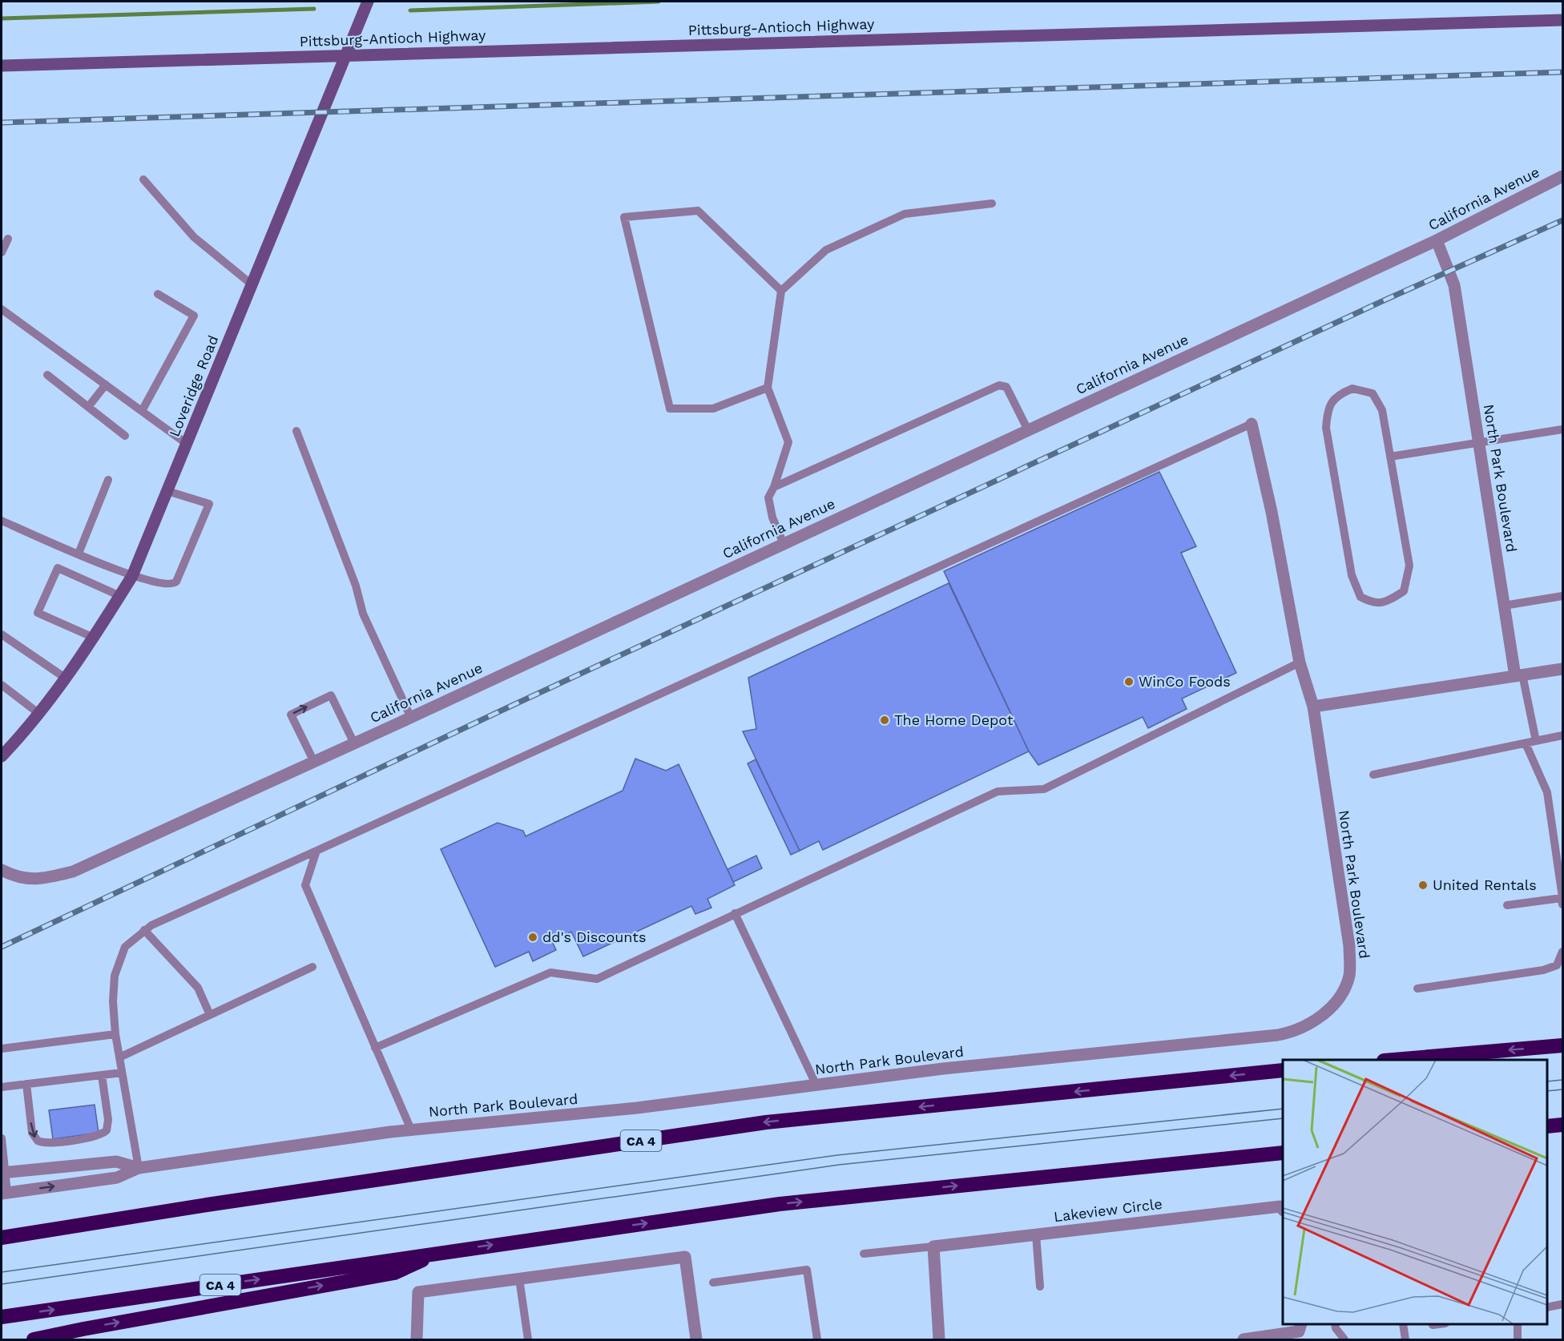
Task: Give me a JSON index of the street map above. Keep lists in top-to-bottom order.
{
  "streets": {
    "highway": ["CA 4"],
    "main road": ["Pittsburg-Antioch Highway", "Loveridge Road"],
    "street": ["California Avenue", "North Park Boulevard", "Lakeview Circle"]
  },
  "crossings": [
    ["Pittsburg-Antioch Highway", "Loveridge Road"],
    ["California Avenue", "North Park Boulevard"]
  ],
  "places": [
    "WinCo Foods",
    "The Home Depot",
    "United Rentals",
    "dd's Discounts"
  ]
}
